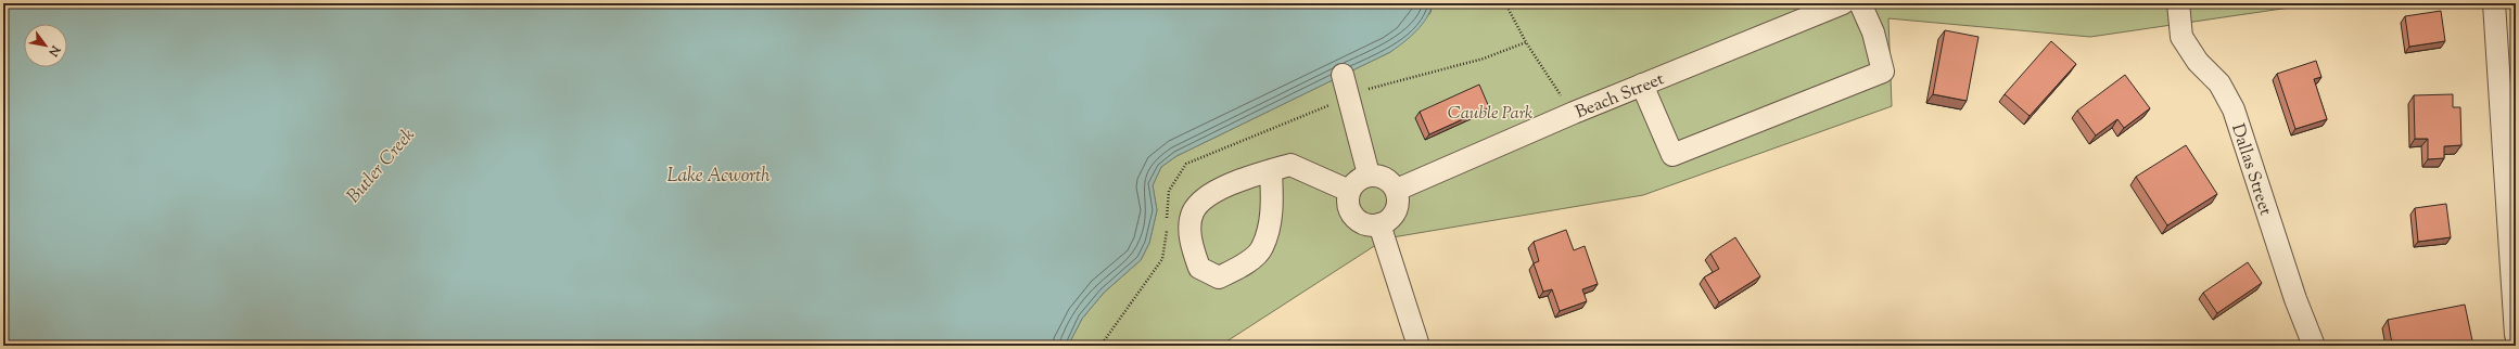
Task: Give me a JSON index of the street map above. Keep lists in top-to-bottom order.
{
  "streets": {
    "street": ["Beach Street", "Dallas Street"]
  },
  "water": ["Butler Creek", "Lake Acworth"],
  "parks": ["Cauble Park"],
  "north": "bottom right"
}
